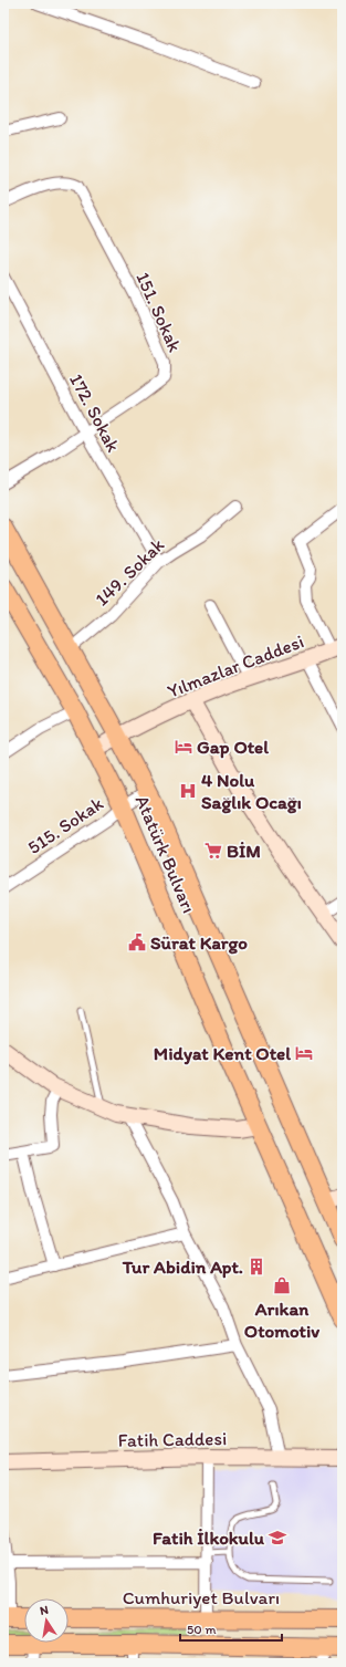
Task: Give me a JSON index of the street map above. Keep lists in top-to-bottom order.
{
  "streets": {
    "main road": ["Atatürk Bulvarı", "Cumhuriyet Bulvarı"],
    "street": [
      "151. Sokak",
      "172. Sokak",
      "149. Sokak",
      "Yılmazlar Caddesi",
      "515. Sokak",
      "Fatih Caddesi"
    ]
  },
  "crossings": [
    ["151. Sokak", "172. Sokak"],
    ["172. Sokak", "149. Sokak"],
    ["149. Sokak", "Atatürk Bulvarı"],
    ["Yılmazlar Caddesi", "Atatürk Bulvarı"],
    ["515. Sokak", "Atatürk Bulvarı"]
  ],
  "places": {
    "hotel": ["Gap Otel", "Midyat Kent Otel"],
    "hospital": ["4 Nolu Sağlık Ocağı"],
    "supermarket": ["BİM"],
    "public building": ["Sürat Kargo"],
    "building": ["Tur Abidin Apt."],
    "shop": ["Arıkan Otomotiv"],
    "school or university": ["Fatih İlkokulu"]
  },
  "scale_bar": "50 m",
  "north": "top"
}
